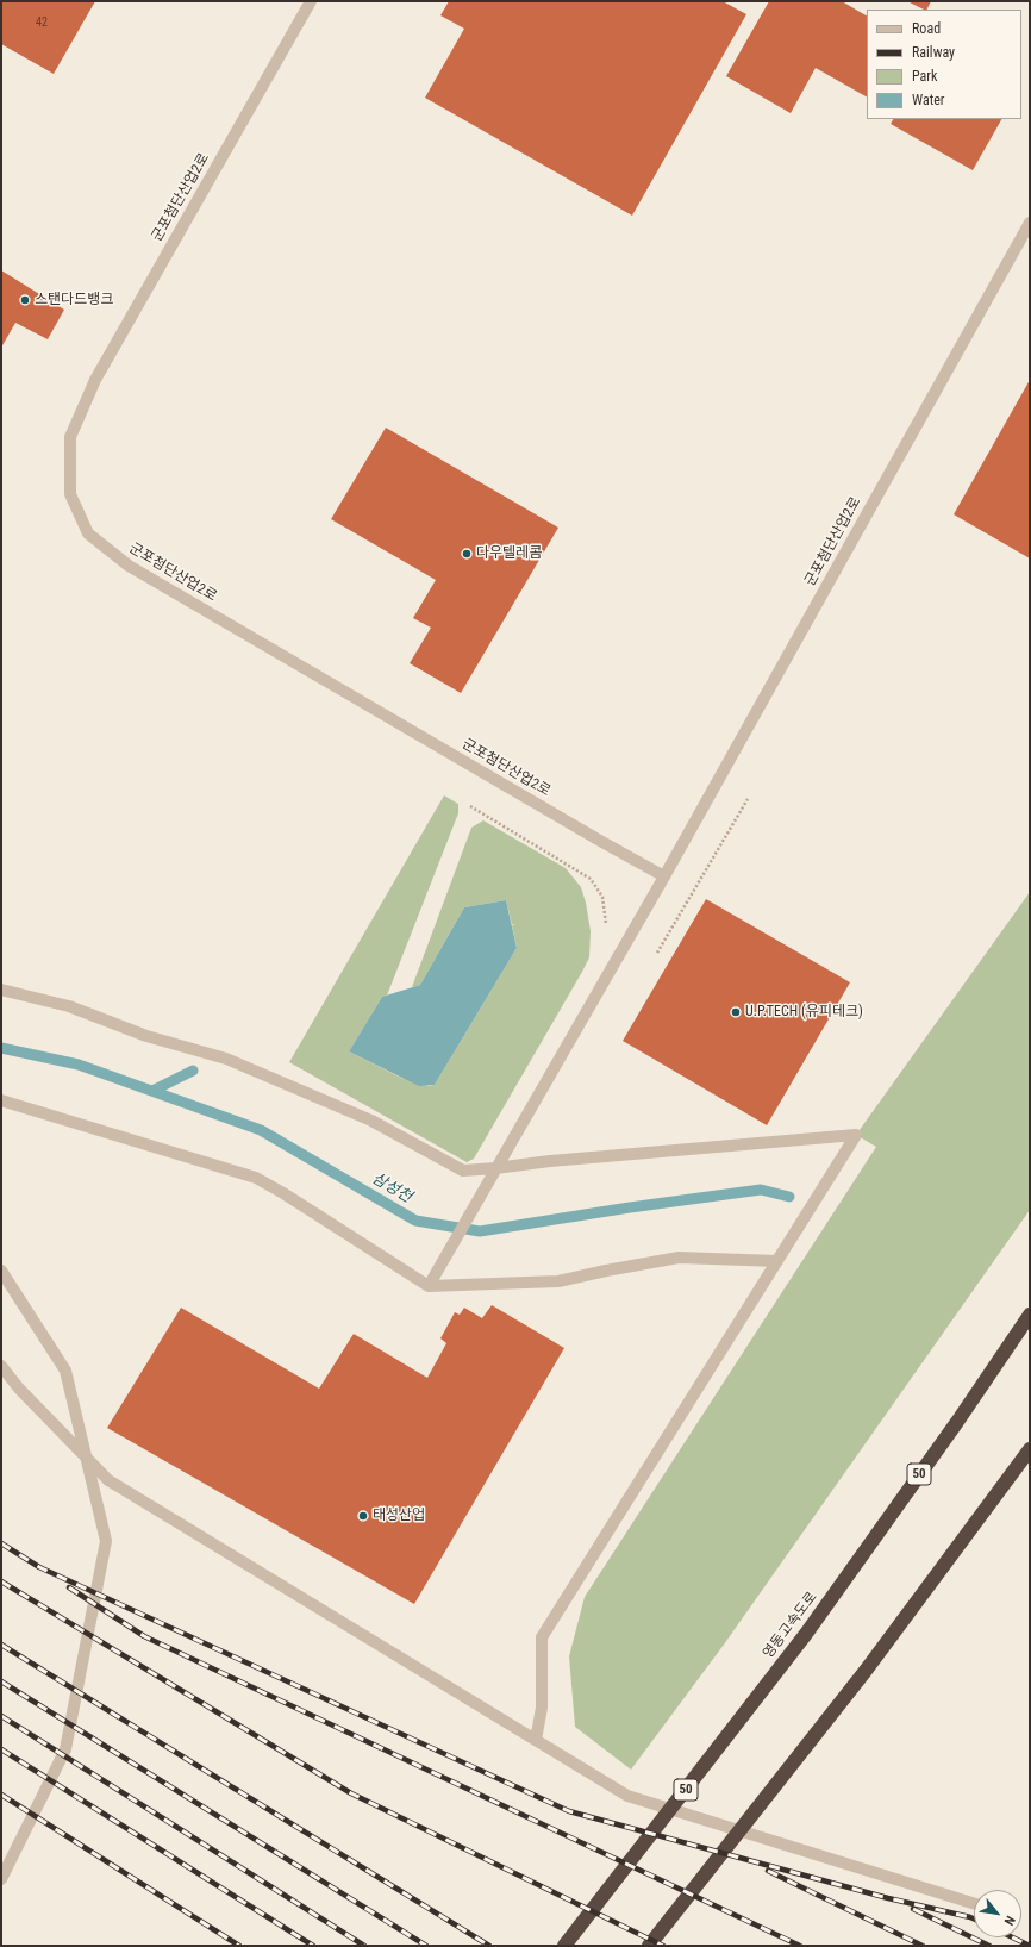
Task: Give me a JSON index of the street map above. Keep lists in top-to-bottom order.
{
  "streets": {
    "highway": ["50", "영동고속도로"],
    "street": ["군포첨단산업2로"]
  },
  "water": ["삼성천"],
  "places": [
    "스탠다드뱅크",
    "다우텔레콤",
    "U.P.TECH (유피테크)",
    "태성산업"
  ],
  "house_numbers": ["42"],
  "legend": [
    "Road",
    "Railway",
    "Park",
    "Water"
  ],
  "north": "bottom right"
}
